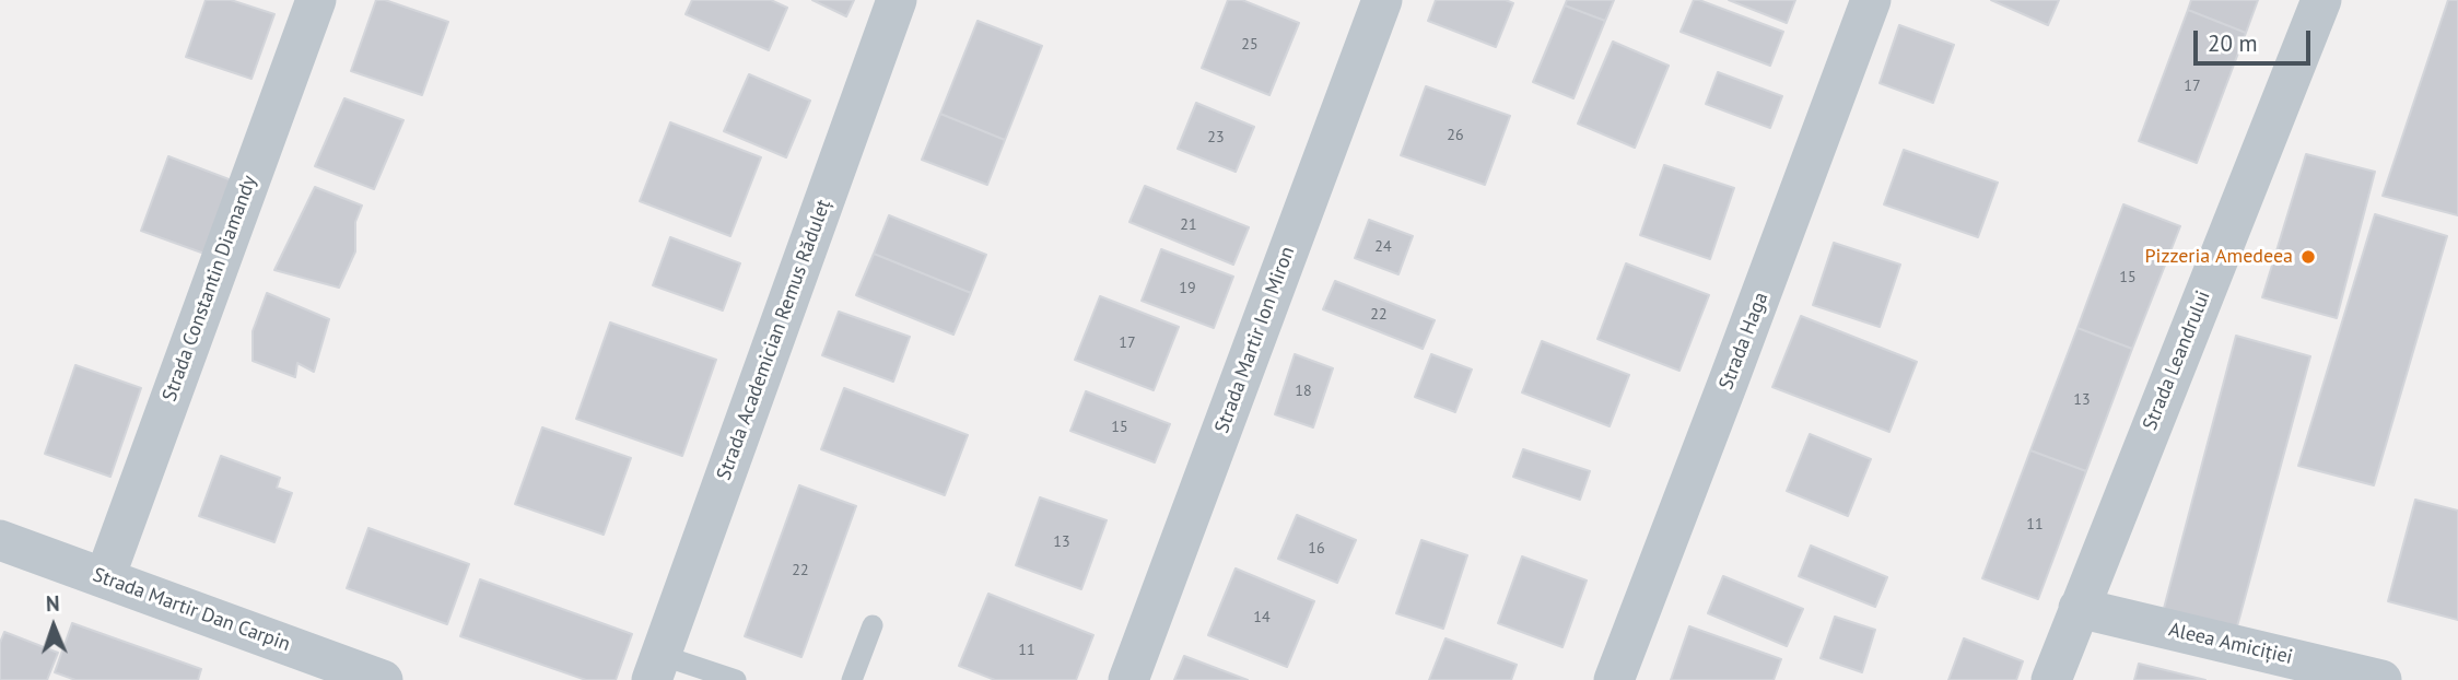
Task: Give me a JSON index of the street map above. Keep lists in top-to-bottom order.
{
  "streets": {
    "street": [
      "Strada Constantin Diamandy",
      "Strada Academician Remus Răduleț",
      "Strada Martir Ion Miron",
      "Strada Haga",
      "Strada Leandrului",
      "Strada Martir Dan Carpin",
      "Aleea Amiciției"
    ]
  },
  "crossings": [
    ["Strada Constantin Diamandy", "Strada Martir Dan Carpin"],
    ["Strada Leandrului", "Aleea Amiciției"]
  ],
  "places": ["Pizzeria Amedeea"],
  "house_numbers": [
    "25",
    "17",
    "26",
    "23",
    "21",
    "24",
    "15",
    "19",
    "22",
    "17",
    "18",
    "13",
    "15",
    "11",
    "13",
    "16",
    "22",
    "14",
    "11"
  ],
  "scale_bar": "20 m",
  "north": "top"
}
